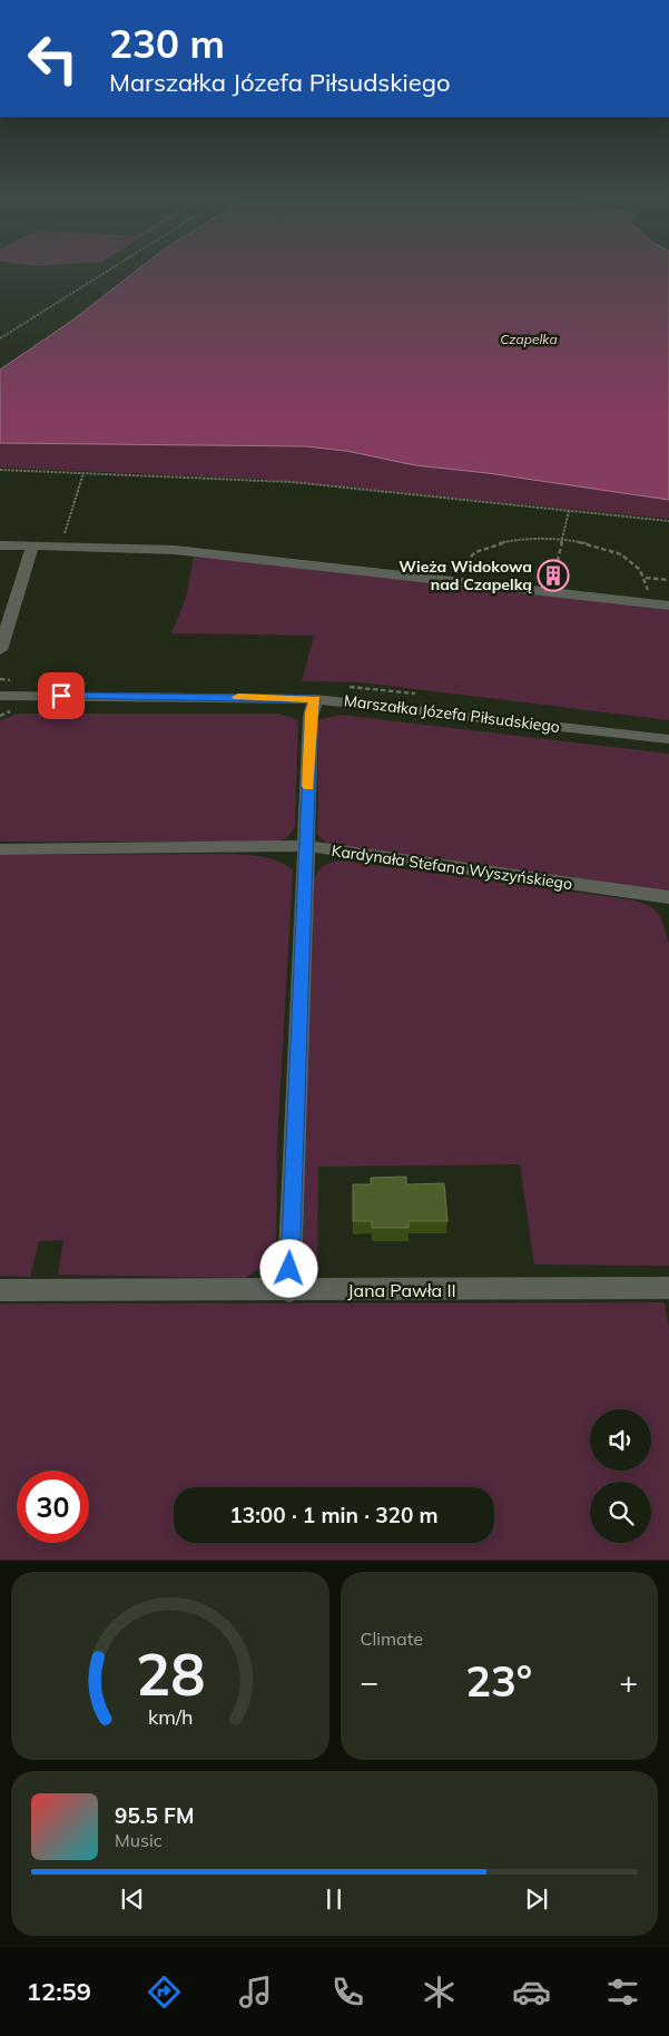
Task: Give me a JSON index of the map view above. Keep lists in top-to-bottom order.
{
  "streets": {
    "street": ["Marszałka Józefa Piłsudskiego", "Kardynała Stefana Wyszyńskiego", "Jana Pawła II"]
  },
  "water": ["Czapelka"],
  "places": {
    "building": ["Wieża Widokowa nad Czapelką"]
  },
  "page": {
    "turn": ["230 m", "Marszałka Józefa Piłsudskiego"],
    "limit": "30",
    "trip": "13:00 · 1 min · 320 m",
    "tile": "Climate",
    "heat": ["−", "23°", "+"],
    "song": ["95.5 FM", "Music"],
    "tabs": "12:59",
    "gauge": ["28", "km/h"]
  }
}
